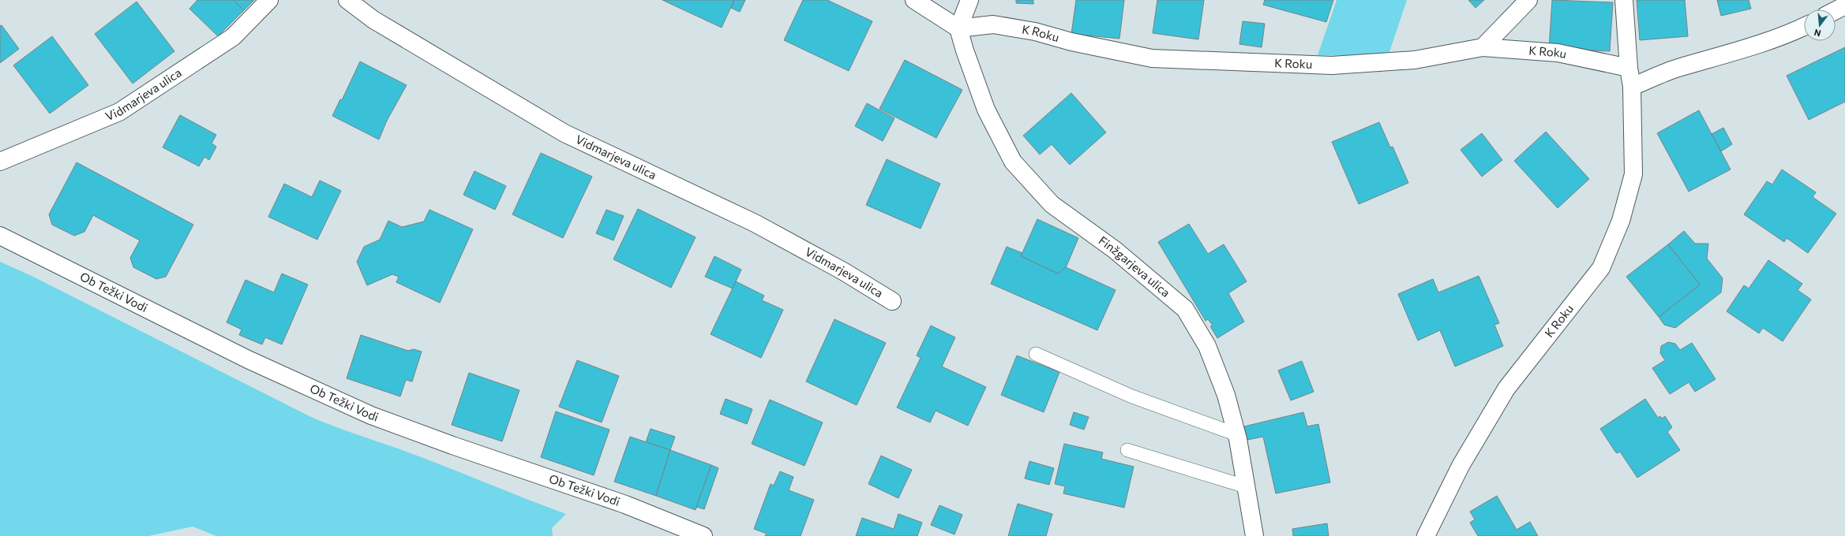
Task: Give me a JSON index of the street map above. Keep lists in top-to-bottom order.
{
  "streets": {
    "street": [
      "K Roku",
      "Vidmarjeva ulica",
      "Finžgarjeva ulica",
      "Ob Težki Vodi"
    ]
  },
  "crossings": [
    ["K Roku", "Finžgarjeva ulica"]
  ],
  "north": "bottom"
}
